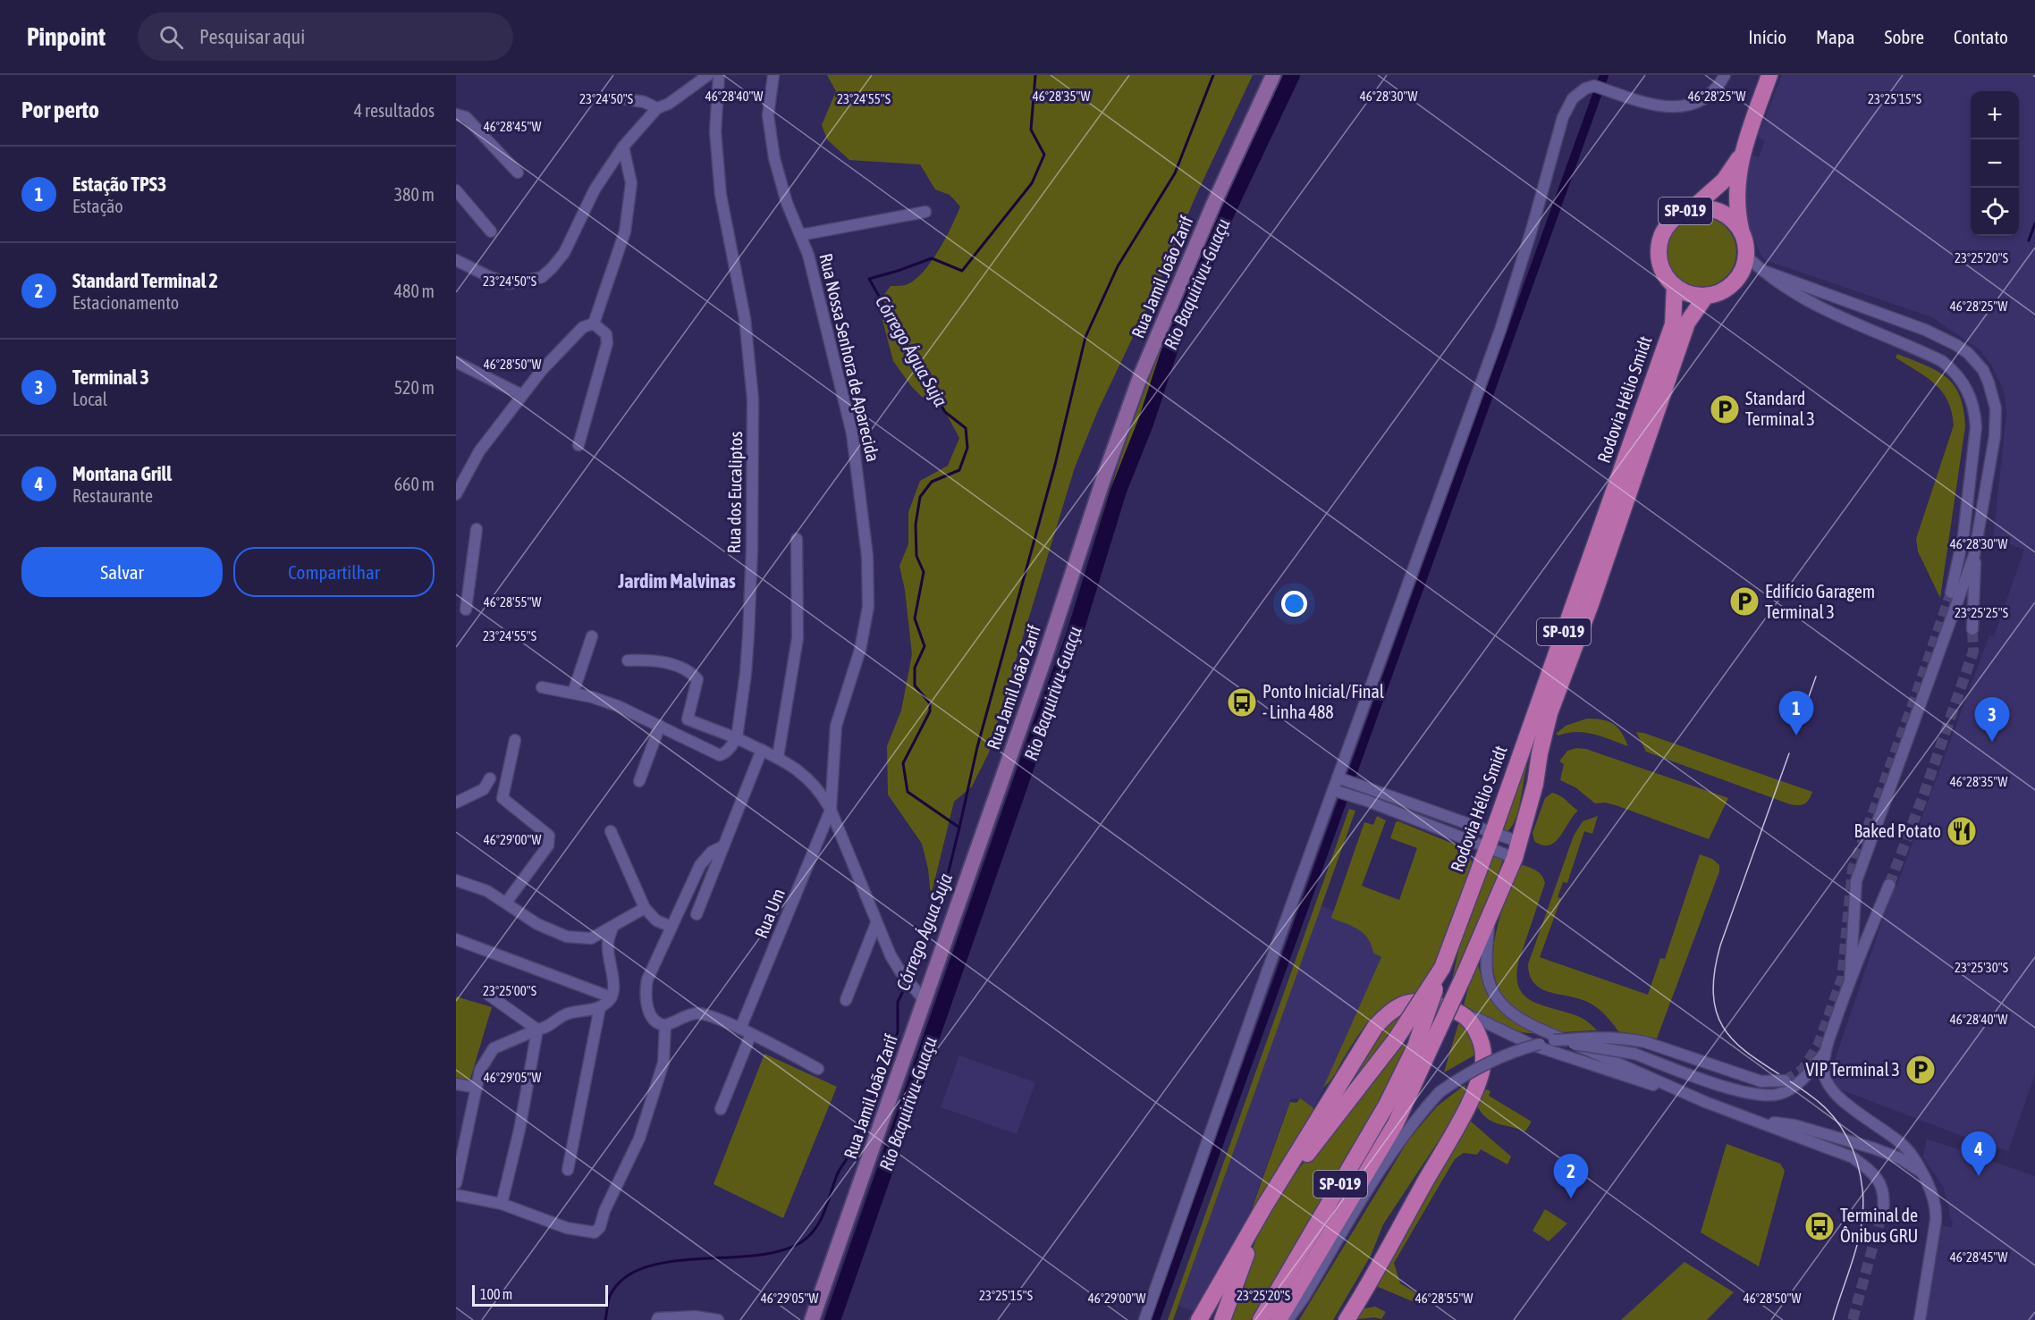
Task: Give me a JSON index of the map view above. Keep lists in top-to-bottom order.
{
  "streets": {
    "main road": ["SP-019", "Rua Jamil João Zarif", "Rodovia Hélio Smidt"],
    "street": ["Rua Nossa Senhora de Aparecida", "Rua dos Eucaliptos", "Rua Um"]
  },
  "crossings": [
    ["SP-019", "Rodovia Hélio Smidt"],
    ["Rua Nossa Senhora de Aparecida", "Rua Um"]
  ],
  "districts": ["Jardim Malvinas"],
  "water": ["Rio Baquirivu-Guaçu", "Córrego Água Suja"],
  "places": {
    "parking": ["Standard Terminal 3", "Edifício Garagem Terminal 3", "VIP Terminal 3"],
    "bus stop": ["Ponto Inicial/Final - Linha 488", "Terminal de Ônibus GRU"],
    "restaurant": ["Baked Potato"]
  },
  "scale_bar": "100 m",
  "page": {
    "header": "Pinpoint",
    "search": "Pesquisar aqui",
    "nav": [
      "Início",
      "Mapa",
      "Sobre",
      "Contato"
    ],
    "heading": ["Por perto", "4 resultados"],
    "map_buttons": ["+", "−"],
    "list": [
      {
        "mark": "1",
        "name": "Estação TPS3",
        "note": "Estação",
        "value": "380 m"
      },
      {
        "mark": "2",
        "name": "Standard Terminal 2",
        "note": "Estacionamento",
        "value": "480 m"
      },
      {
        "mark": "3",
        "name": "Terminal 3",
        "note": "Local",
        "value": "520 m"
      },
      {
        "mark": "4",
        "name": "Montana Grill",
        "note": "Restaurante",
        "value": "660 m"
      }
    ],
    "buttons": ["Salvar", "Compartilhar"],
    "pins": [
      "1",
      "3",
      "4",
      "2"
    ],
    "scale": "100 m"
  },
  "coordinates": [
    "46°28'40\"W",
    "46°28'35\"W",
    "46°28'30\"W",
    "46°28'25\"W",
    "23°24'50\"S",
    "23°24'55\"S",
    "23°25'15\"S",
    "46°28'45\"W",
    "23°25'20\"S",
    "46°28'50\"W",
    "46°28'55\"W",
    "23°25'25\"S",
    "46°29'00\"W",
    "23°25'30\"S",
    "23°25'00\"S",
    "46°29'05\"W"
  ]
}
